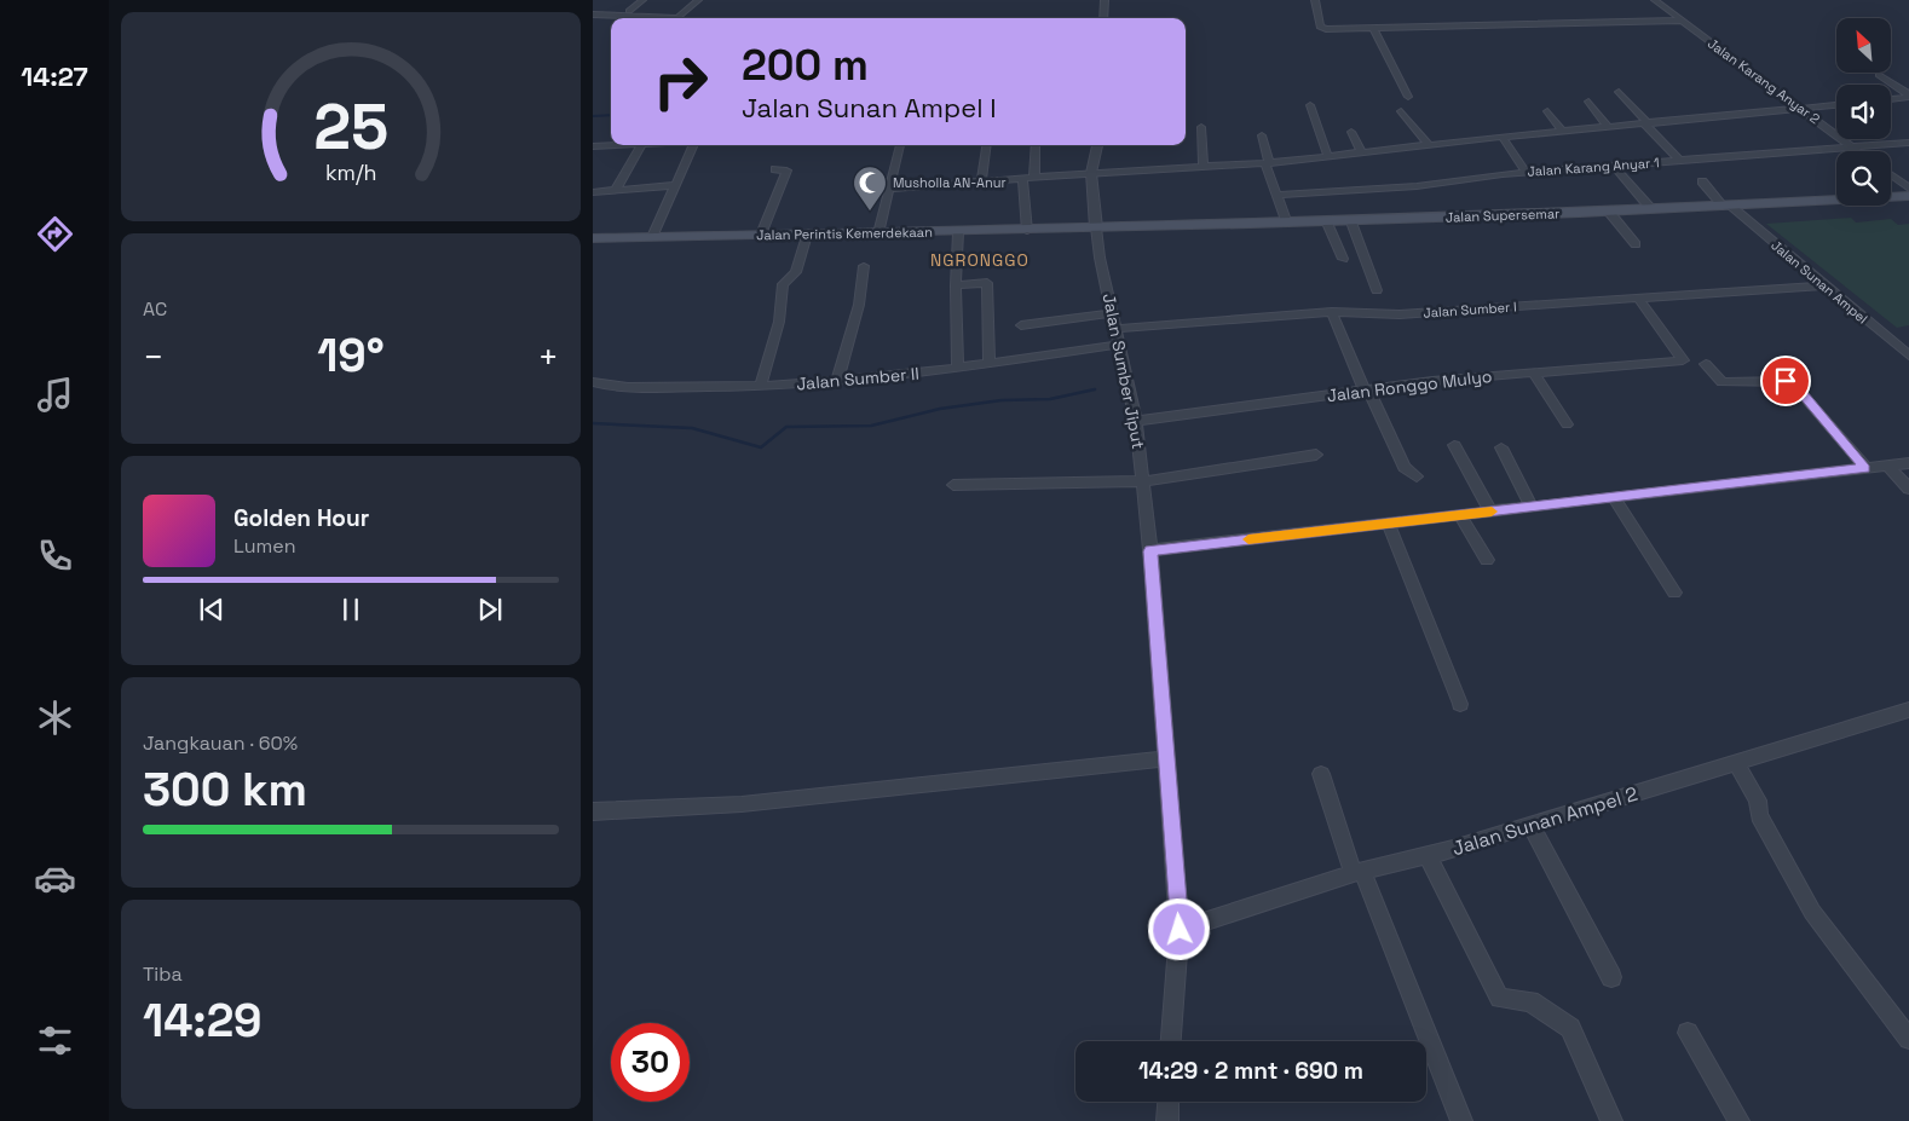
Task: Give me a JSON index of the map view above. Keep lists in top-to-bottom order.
{
  "streets": {
    "main road": ["Jalan Supersemar", "Jalan Perintis Kemerdekaan"],
    "street": [
      "Jalan Karang Anyar 2",
      "Jalan Karang Anyar 1",
      "Jalan Sunan Ampel",
      "Jalan Sumber I",
      "Jalan Sumber Jiput",
      "Jalan Sumber II",
      "Jalan Ronggo Mulyo",
      "Jalan Sunan Ampel 2"
    ]
  },
  "crossings": [
    ["Jalan Karang Anyar 2", "Jalan Karang Anyar 1"],
    ["Jalan Supersemar", "Jalan Perintis Kemerdekaan"],
    ["Jalan Supersemar", "Jalan Sunan Ampel"],
    ["Jalan Supersemar", "Jalan Sumber Jiput"],
    ["Jalan Perintis Kemerdekaan", "Jalan Sumber Jiput"],
    ["Jalan Sunan Ampel", "Jalan Sumber I"],
    ["Jalan Sumber I", "Jalan Sumber Jiput"],
    ["Jalan Sumber I", "Jalan Ronggo Mulyo"],
    ["Jalan Sumber Jiput", "Jalan Sumber II"],
    ["Jalan Sumber Jiput", "Jalan Ronggo Mulyo"],
    ["Jalan Sumber Jiput", "Jalan Sunan Ampel 2"]
  ],
  "districts": ["NGRONGGO"],
  "places": {
    "mosque": ["Musholla AN-Anur"]
  },
  "north": "top left",
  "page": {
    "tabs": "14:27",
    "turn": ["200 m", "Jalan Sunan Ampel I"],
    "tile": [
      "AC",
      ["Jangkauan · 60%", "300 km"],
      ["Tiba", "14:29"]
    ],
    "heat": ["−", "19°", "+"],
    "song": ["Golden Hour", "Lumen"],
    "limit": "30",
    "trip": "14:29 · 2 mnt · 690 m",
    "gauge": ["25", "km/h"]
  }
}
